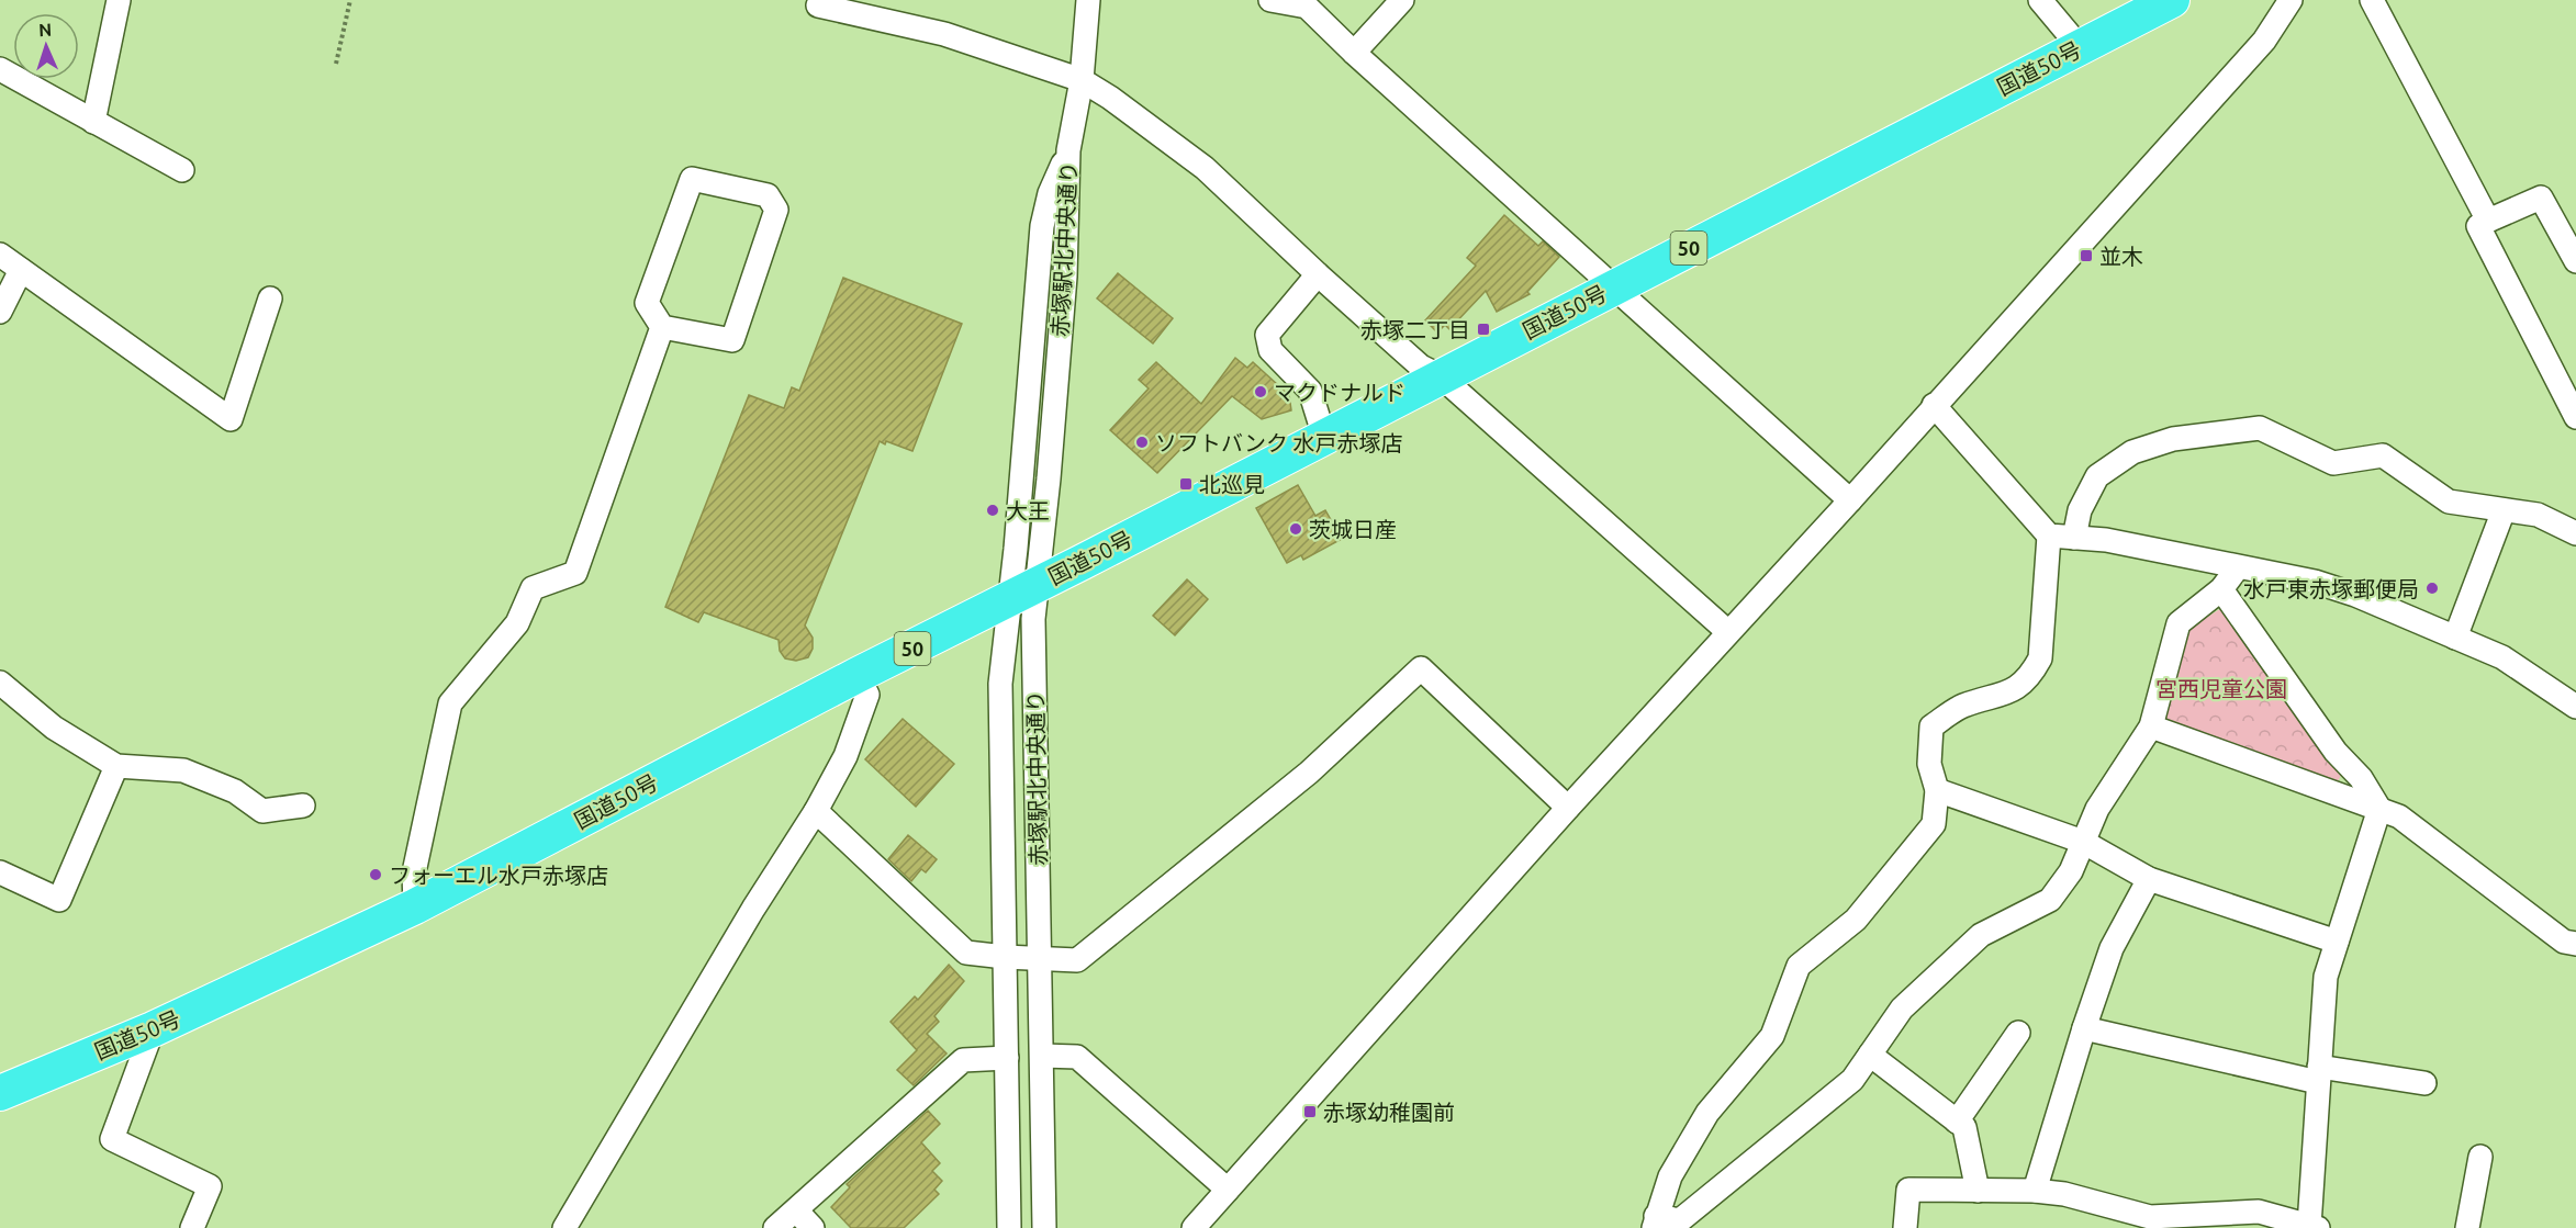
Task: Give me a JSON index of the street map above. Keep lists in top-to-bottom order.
{
  "streets": {
    "highway": ["国道50号", "50"],
    "street": ["赤塚駅北中央通り"]
  },
  "crossings": [
    ["国道50号", "赤塚駅北中央通り"]
  ],
  "parks": ["宮西児童公園"],
  "places": {
    "transit": [
      "並木",
      "赤塚二丁目",
      "北巡見",
      "赤塚幼稚園前"
    ],
    "other": [
      "マクドナルド",
      "ソフトバンク 水戸赤塚店",
      "大王",
      "茨城日産",
      "水戸東赤塚郵便局",
      "フォーエル水戸赤塚店"
    ]
  },
  "north": "top"
}
